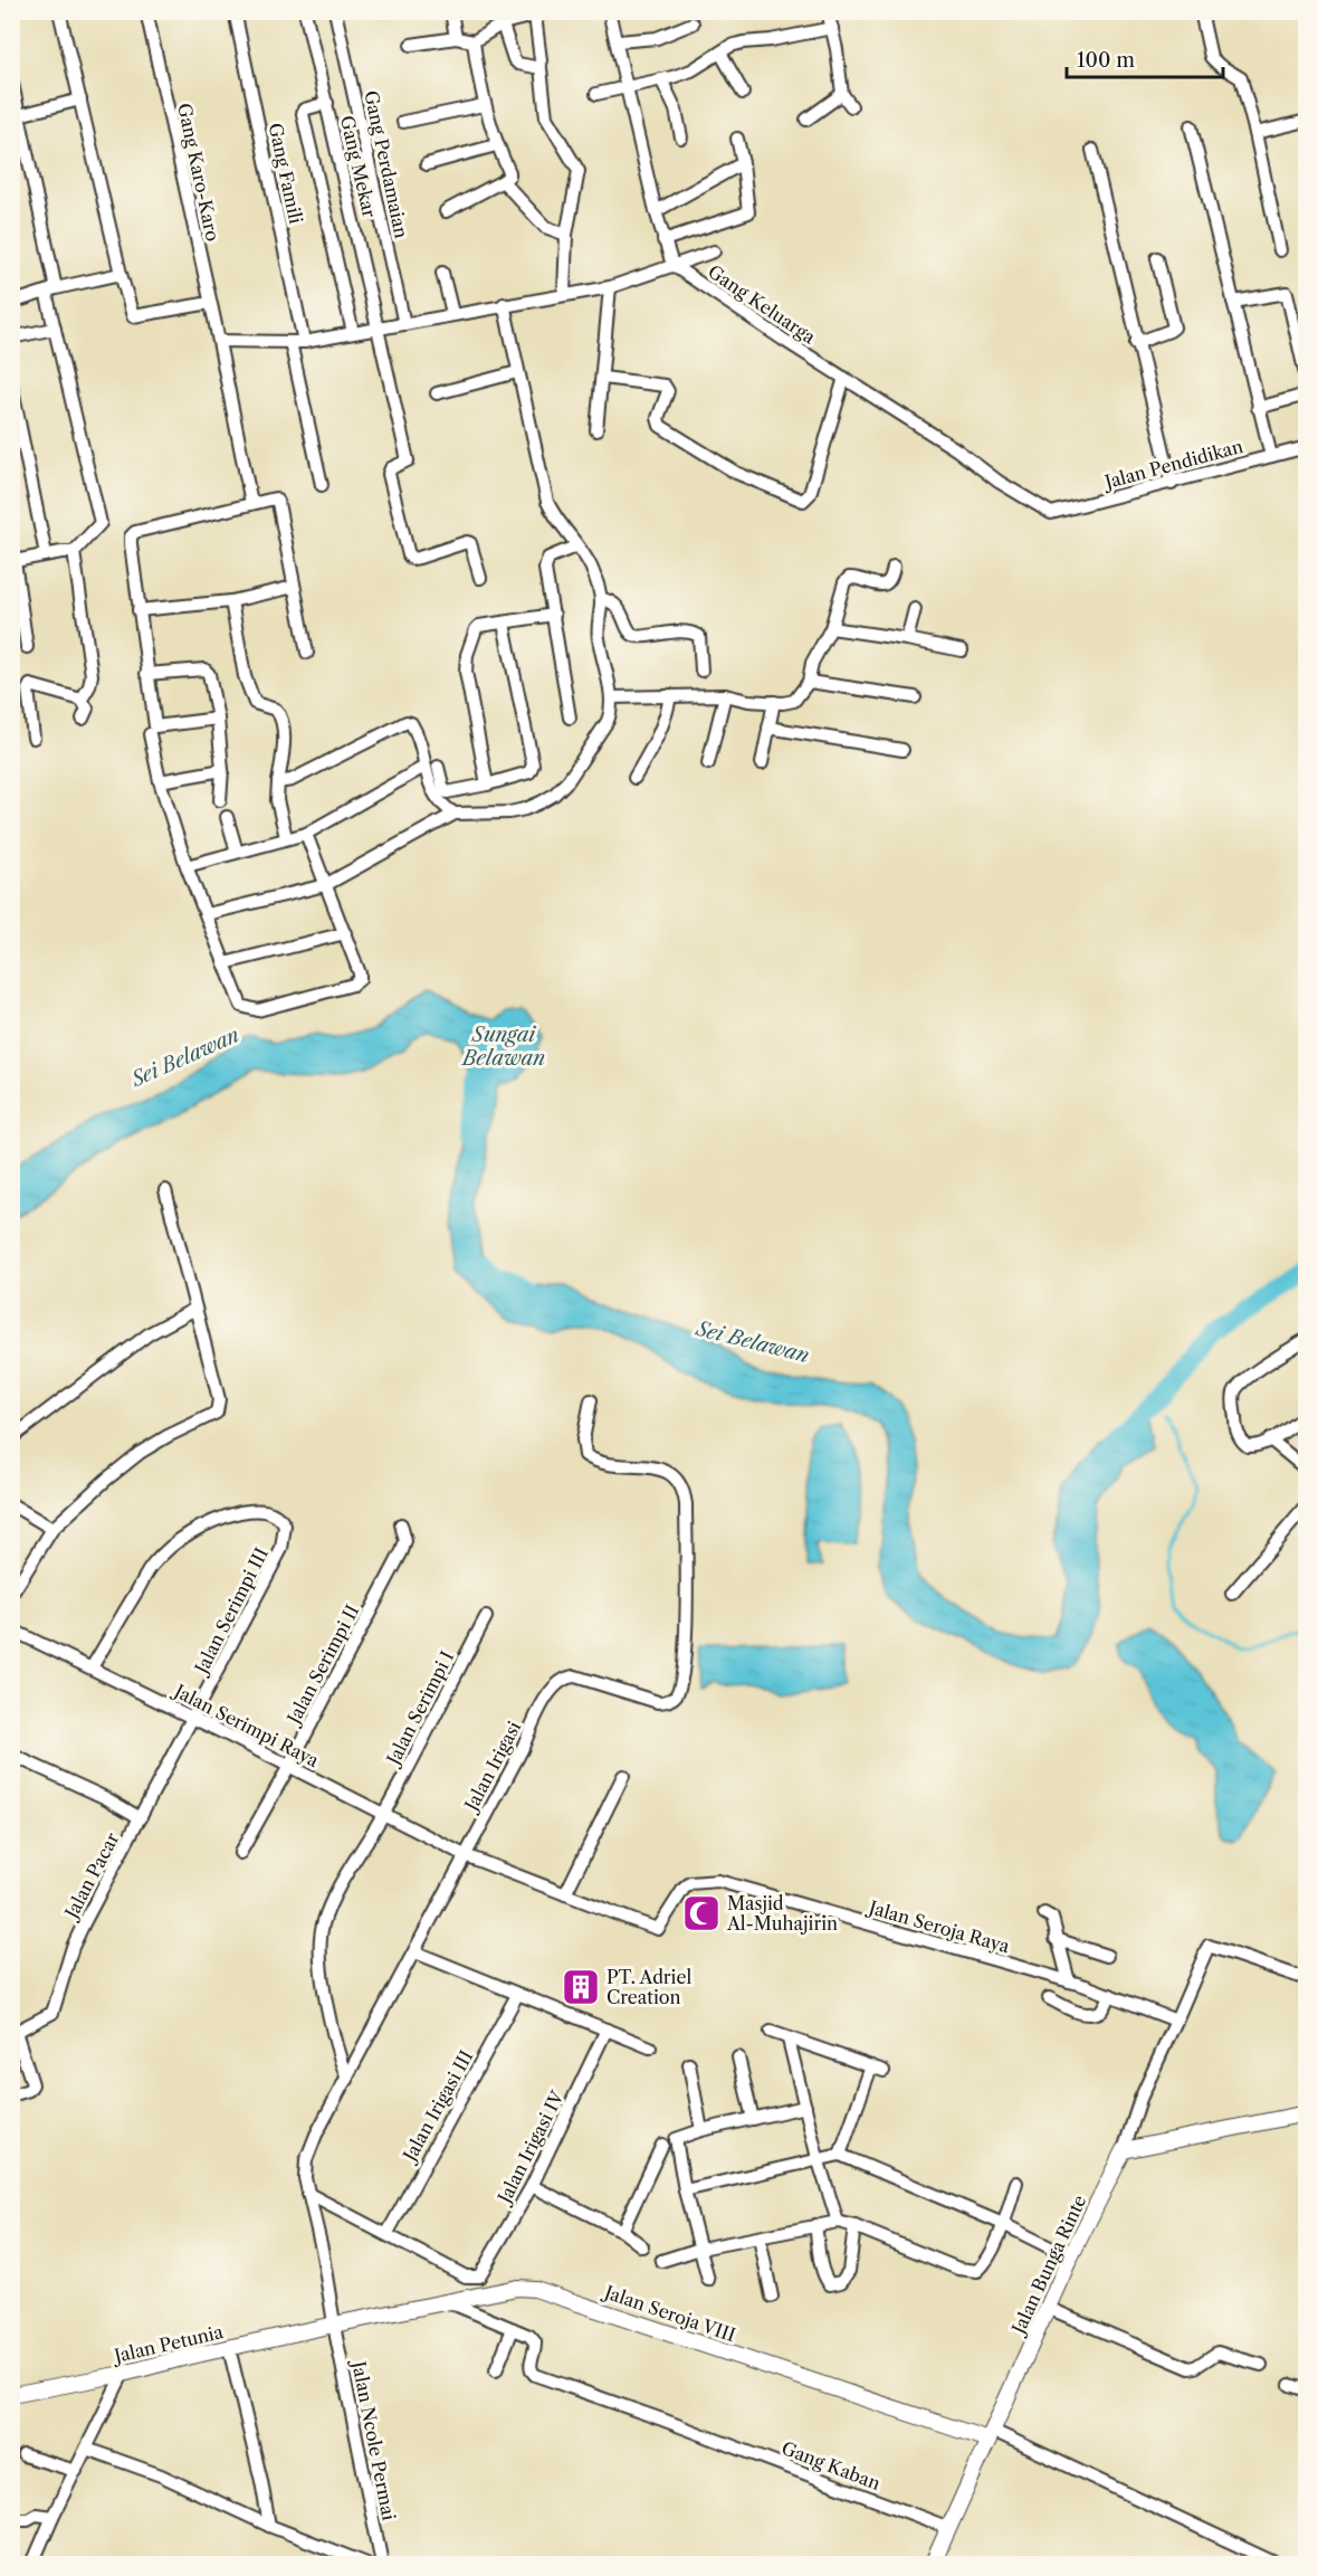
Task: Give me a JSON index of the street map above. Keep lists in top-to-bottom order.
{
  "streets": {
    "street": [
      "Gang Perdamaian",
      "Gang Mekar",
      "Gang Karo-Karo",
      "Gang Famili",
      "Gang Keluarga",
      "Jalan Pendidikan",
      "Jalan Serimpi III",
      "Jalan Serimpi II",
      "Jalan Serimpi I",
      "Jalan Serimpi Raya",
      "Jalan Irigasi",
      "Jalan Pacar",
      "Jalan Seroja Raya",
      "Jalan Irigasi III",
      "Jalan Irigasi IV",
      "Jalan Bunga Rinte",
      "Jalan Seroja VIII",
      "Jalan Petunia",
      "Jalan Ncole Permai",
      "Gang Kaban"
    ]
  },
  "crossings": [
    ["Gang Keluarga", "Jalan Pendidikan"],
    ["Jalan Serimpi III", "Jalan Serimpi Raya"],
    ["Jalan Serimpi III", "Jalan Pacar"],
    ["Jalan Serimpi II", "Jalan Serimpi Raya"],
    ["Jalan Serimpi I", "Jalan Serimpi Raya"],
    ["Jalan Serimpi I", "Jalan Irigasi"],
    ["Jalan Serimpi Raya", "Jalan Irigasi"],
    ["Jalan Serimpi Raya", "Jalan Pacar"],
    ["Jalan Serimpi Raya", "Jalan Seroja Raya"],
    ["Jalan Irigasi", "Jalan Seroja Raya"],
    ["Jalan Irigasi", "Jalan Seroja VIII"],
    ["Jalan Irigasi", "Jalan Petunia"],
    ["Jalan Irigasi", "Jalan Ncole Permai"],
    ["Jalan Bunga Rinte", "Jalan Seroja VIII"],
    ["Jalan Bunga Rinte", "Gang Kaban"],
    ["Jalan Seroja VIII", "Jalan Petunia"],
    ["Jalan Seroja VIII", "Jalan Ncole Permai"],
    ["Jalan Petunia", "Jalan Ncole Permai"]
  ],
  "water": ["Sungai Belawan", "Sei Belawan"],
  "places": {
    "mosque": ["Masjid Al-Muhajirin"],
    "building": ["PT. Adriel Creation"]
  },
  "scale_bar": "100 m"
}
